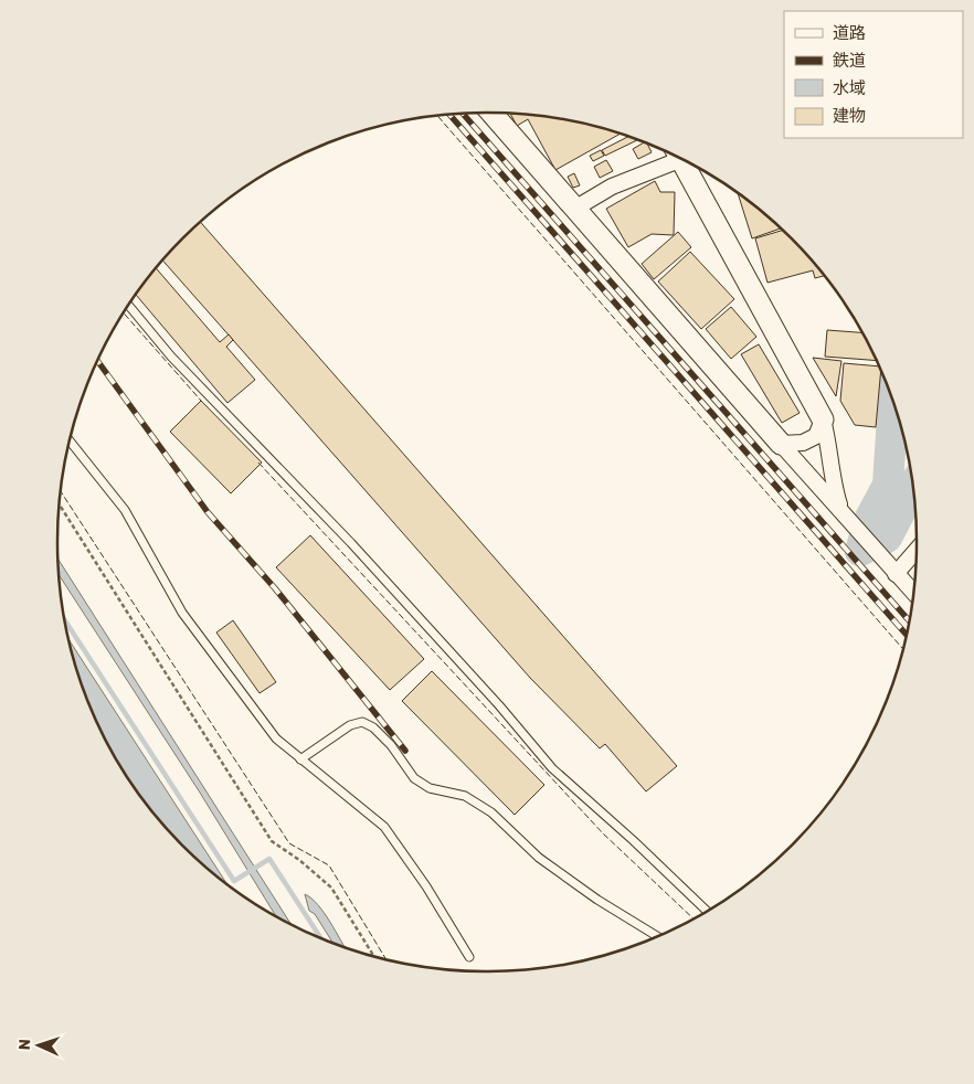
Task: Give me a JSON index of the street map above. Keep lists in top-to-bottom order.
{
  "legend": [
    "道路",
    "鉄道",
    "水域",
    "建物"
  ],
  "north": "left"
}
